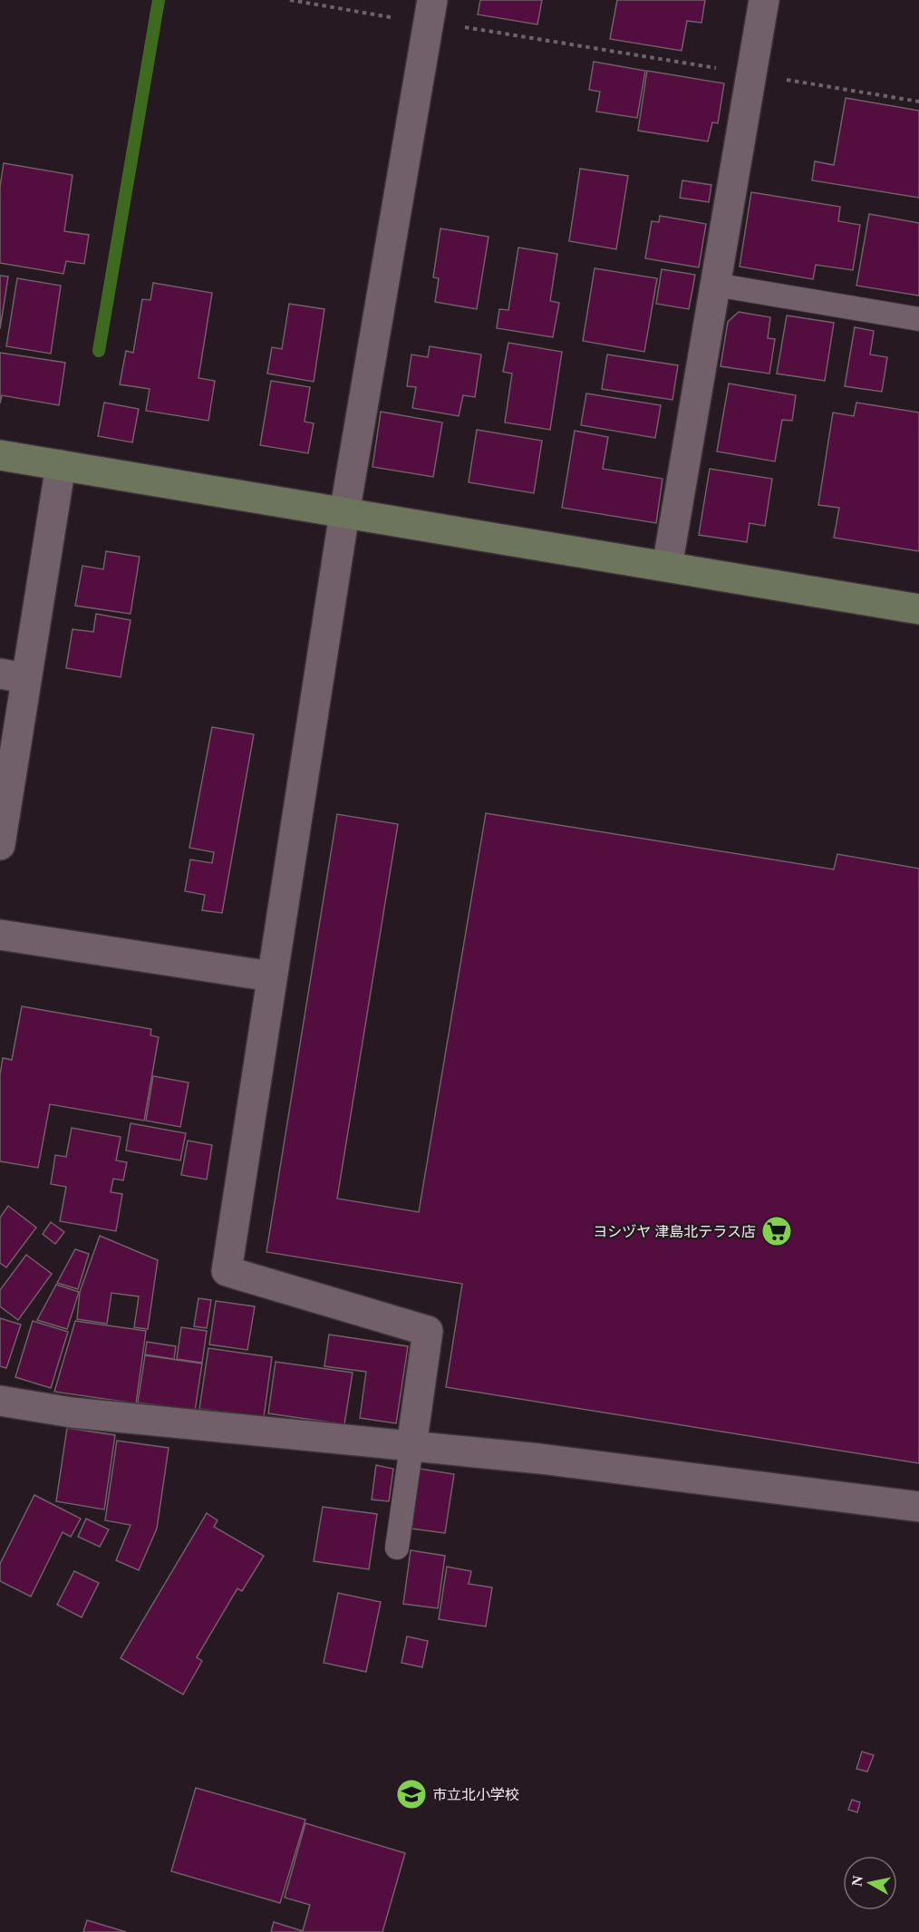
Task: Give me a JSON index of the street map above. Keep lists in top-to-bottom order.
{
  "places": {
    "supermarket": ["ヨシヅヤ 津島北テラス店"],
    "school or university": ["市立北小学校"]
  },
  "north": "left"
}
